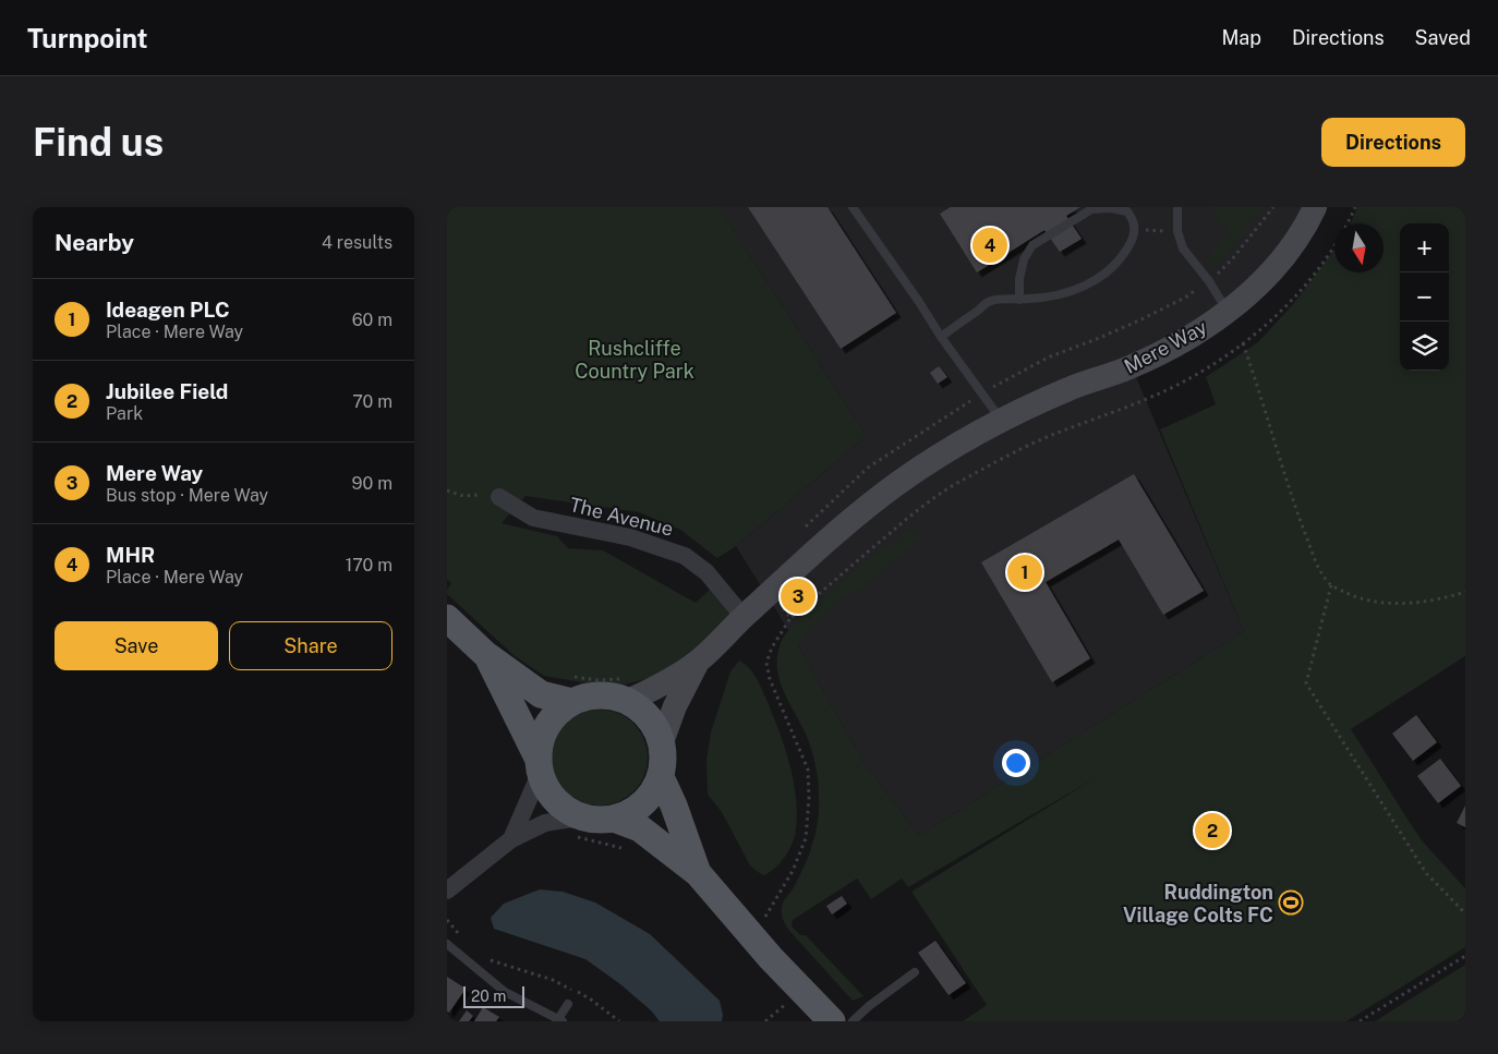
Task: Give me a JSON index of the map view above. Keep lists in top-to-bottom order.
{
  "streets": {
    "street": ["Mere Way", "The Avenue"]
  },
  "crossings": [
    ["Mere Way", "The Avenue"]
  ],
  "parks": ["Rushcliffe Country Park"],
  "places": {
    "sports": ["Ruddington Village Colts FC"]
  },
  "scale_bar": "20 m",
  "north": "bottom",
  "page": {
    "header": "Turnpoint",
    "nav": ["Map", "Directions", "Saved"],
    "buttons": [
      "Directions",
      ["Save", "Share"]
    ],
    "title": "Find us",
    "heading": ["Nearby", "4 results"],
    "map_buttons": ["+", "−"],
    "pins": [
      "4",
      "1",
      "3",
      "2"
    ],
    "list": [
      {
        "mark": "1",
        "name": "Ideagen PLC",
        "note": "Place · Mere Way",
        "value": "60 m"
      },
      {
        "mark": "2",
        "name": "Jubilee Field",
        "note": "Park",
        "value": "70 m"
      },
      {
        "mark": "3",
        "name": "Mere Way",
        "note": "Bus stop · Mere Way",
        "value": "90 m"
      },
      {
        "mark": "4",
        "name": "MHR",
        "note": "Place · Mere Way",
        "value": "170 m"
      }
    ],
    "scale": "20 m"
  }
}
